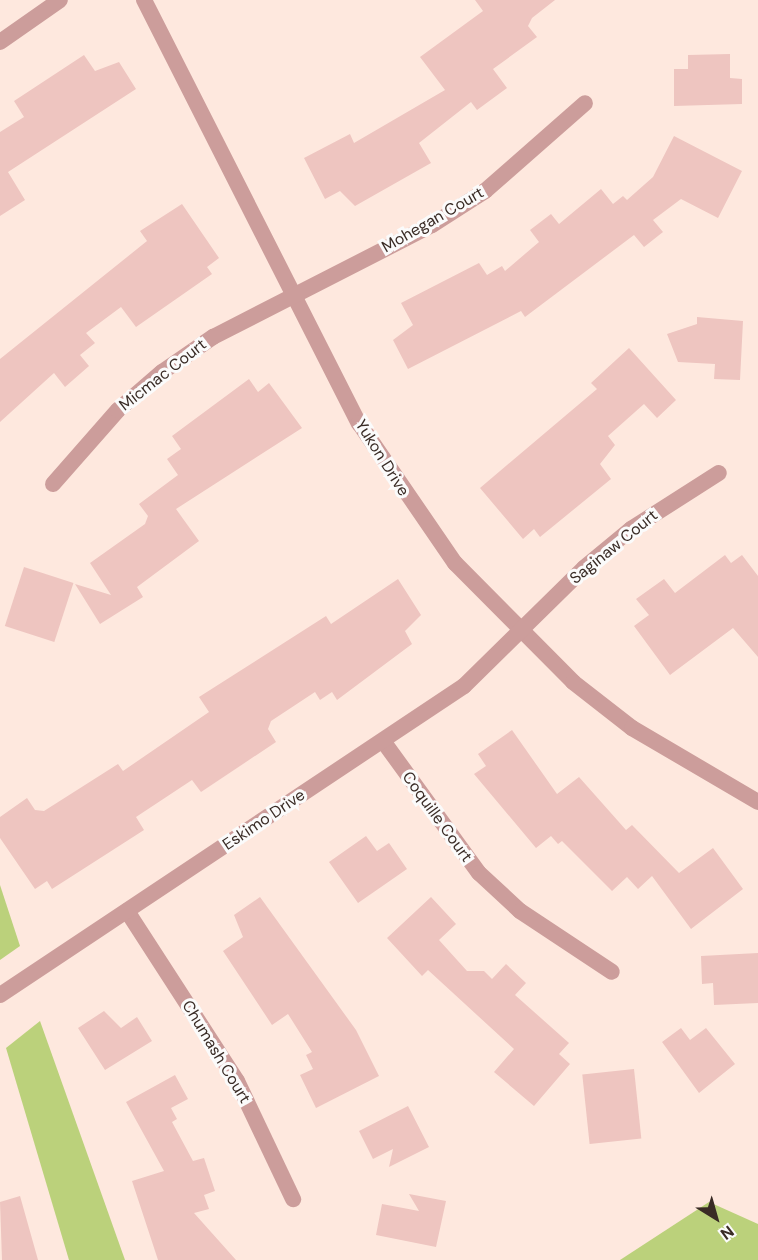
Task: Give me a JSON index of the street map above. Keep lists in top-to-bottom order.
{
  "streets": {
    "street": [
      "Mohegan Court",
      "Micmac Court",
      "Yukon Drive",
      "Saginaw Court",
      "Coquille Court",
      "Eskimo Drive",
      "Chumash Court"
    ]
  },
  "crossings": [
    ["Mohegan Court", "Micmac Court"],
    ["Mohegan Court", "Yukon Drive"],
    ["Micmac Court", "Yukon Drive"],
    ["Yukon Drive", "Saginaw Court"],
    ["Yukon Drive", "Eskimo Drive"],
    ["Saginaw Court", "Eskimo Drive"],
    ["Coquille Court", "Eskimo Drive"],
    ["Eskimo Drive", "Chumash Court"]
  ],
  "north": "bottom right"
}
